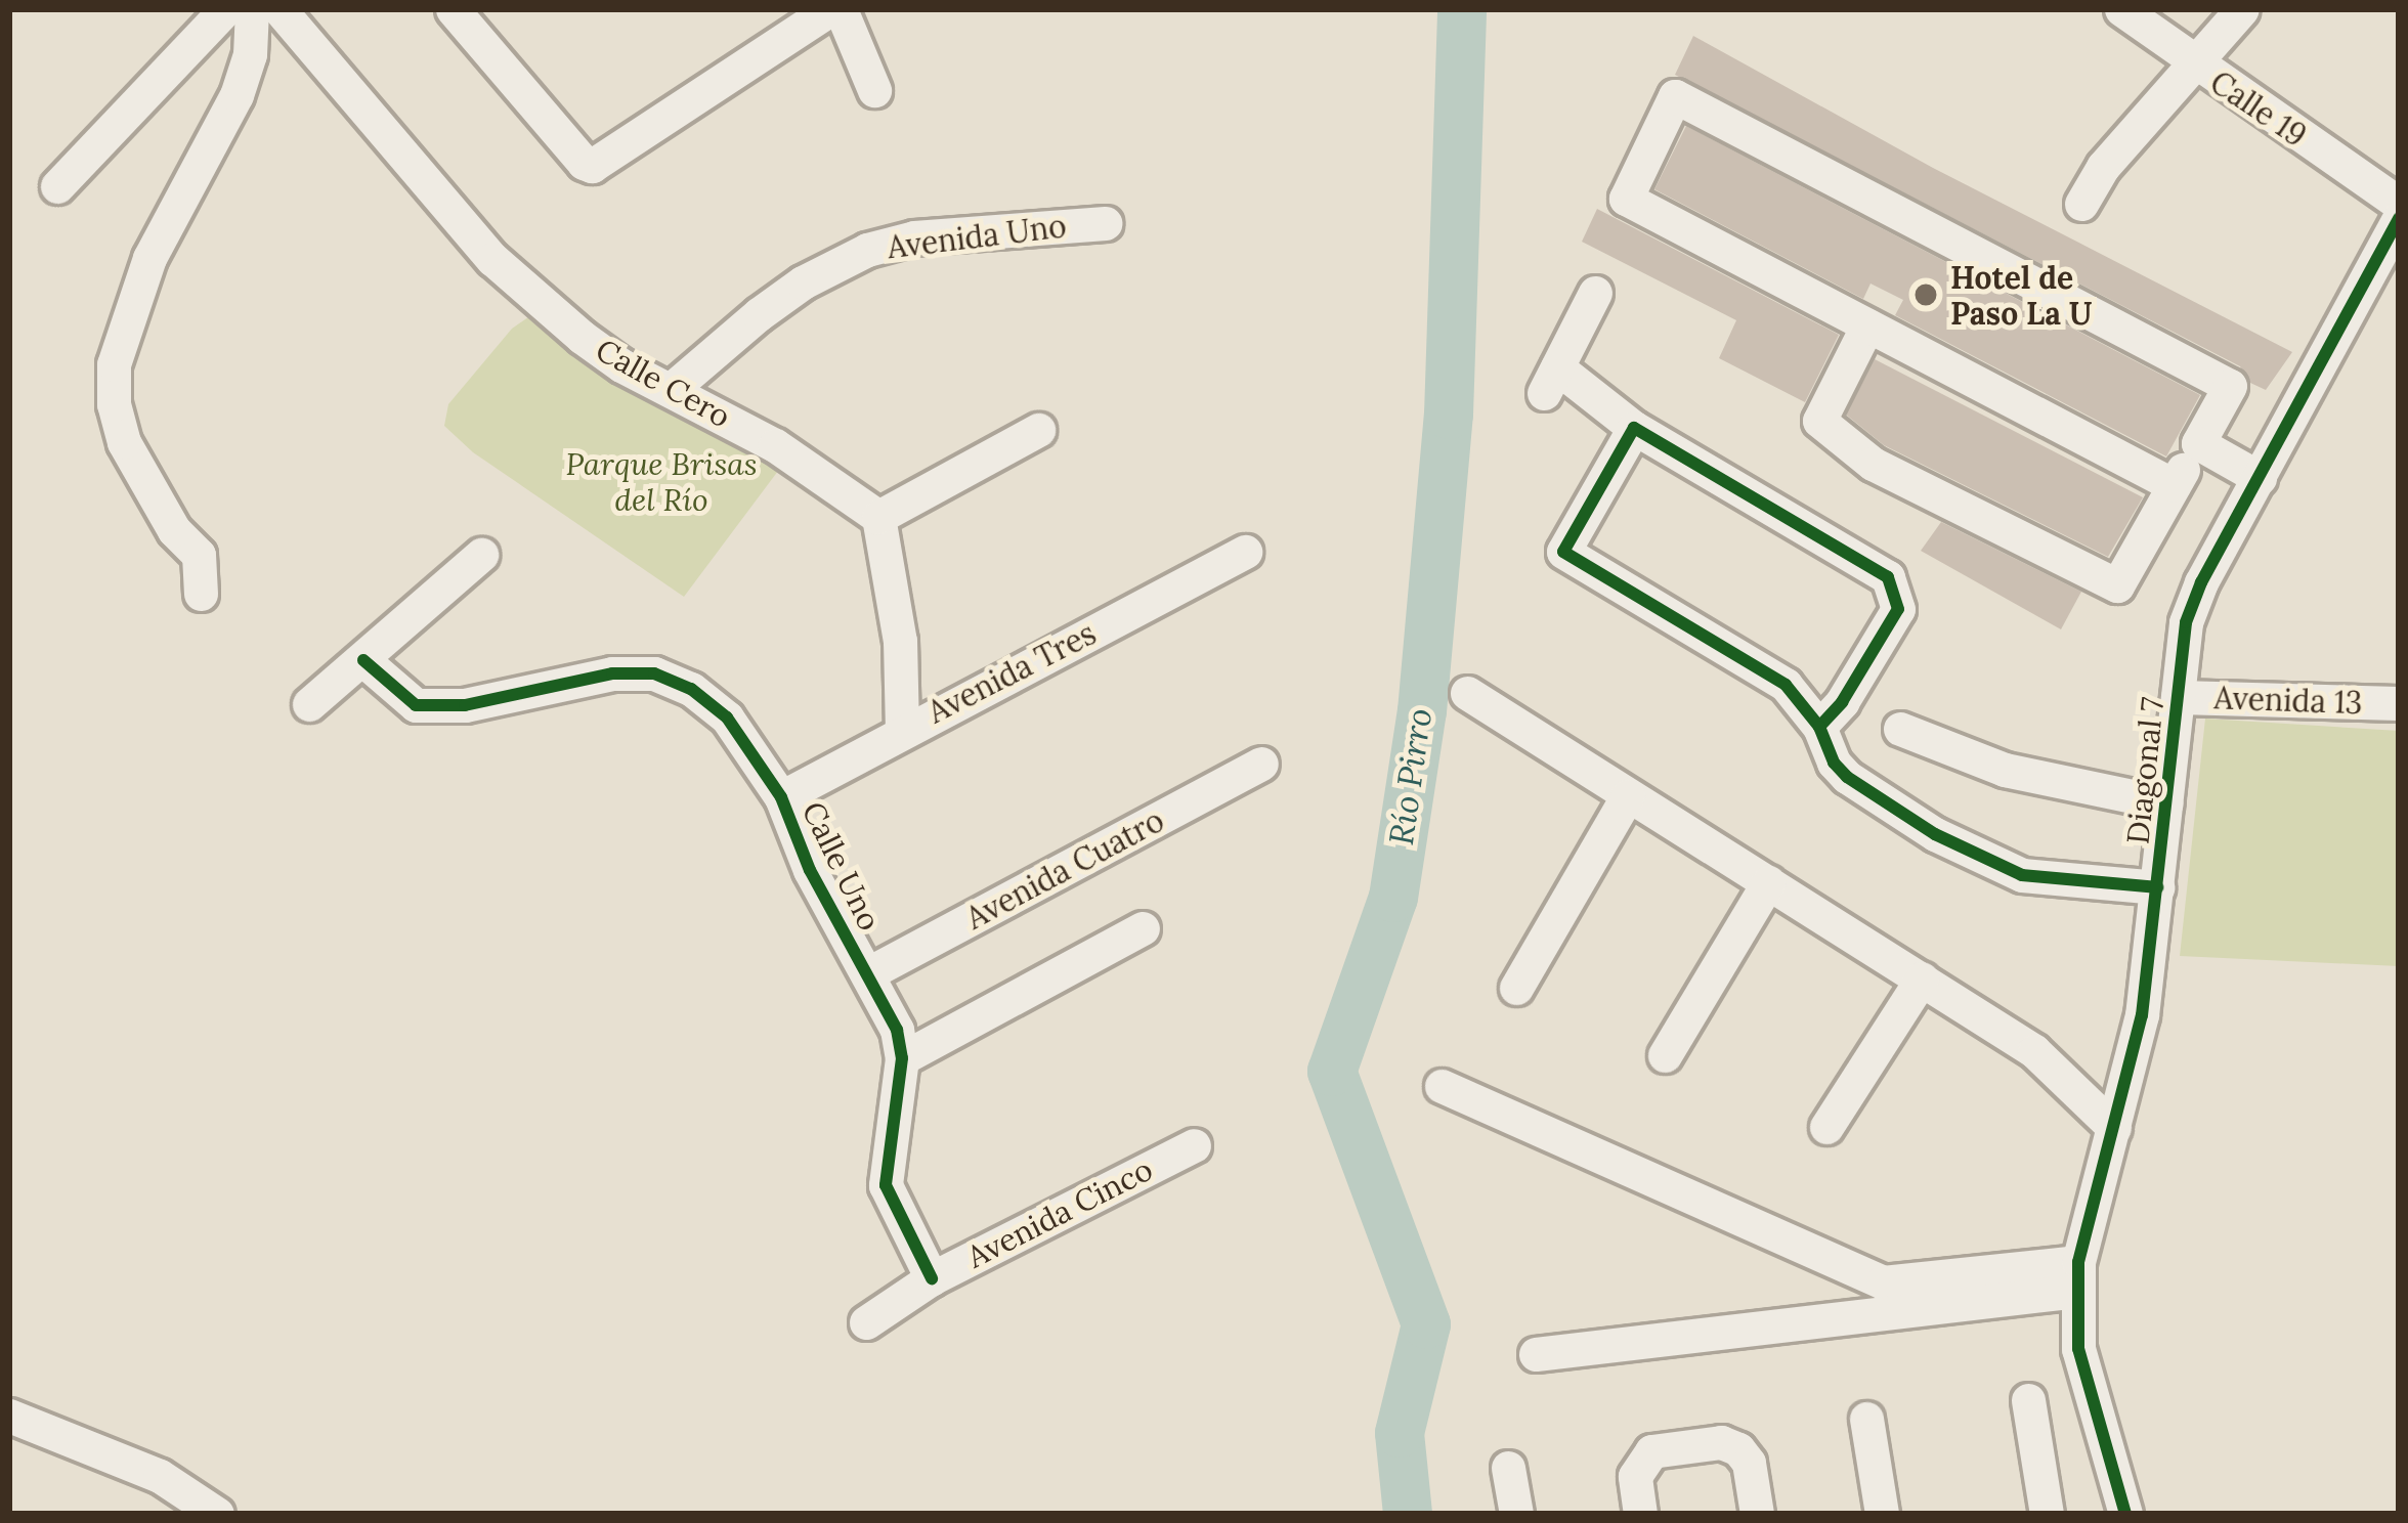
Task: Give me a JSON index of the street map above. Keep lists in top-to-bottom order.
{
  "streets": {
    "street": [
      "Calle 19",
      "Avenida Uno",
      "Calle Cero",
      "Avenida Tres",
      "Avenida 13",
      "Diagonal 7",
      "Calle Uno",
      "Avenida Cuatro",
      "Avenida Cinco"
    ]
  },
  "crossings": [
    ["Avenida Uno", "Calle Cero"],
    ["Avenida Tres", "Calle Uno"],
    ["Avenida 13", "Diagonal 7"],
    ["Calle Uno", "Avenida Cuatro"],
    ["Calle Uno", "Avenida Cinco"]
  ],
  "water": ["Río Pirro"],
  "parks": ["Parque Brisas del Río"],
  "places": ["Hotel de Paso La U"]
}
